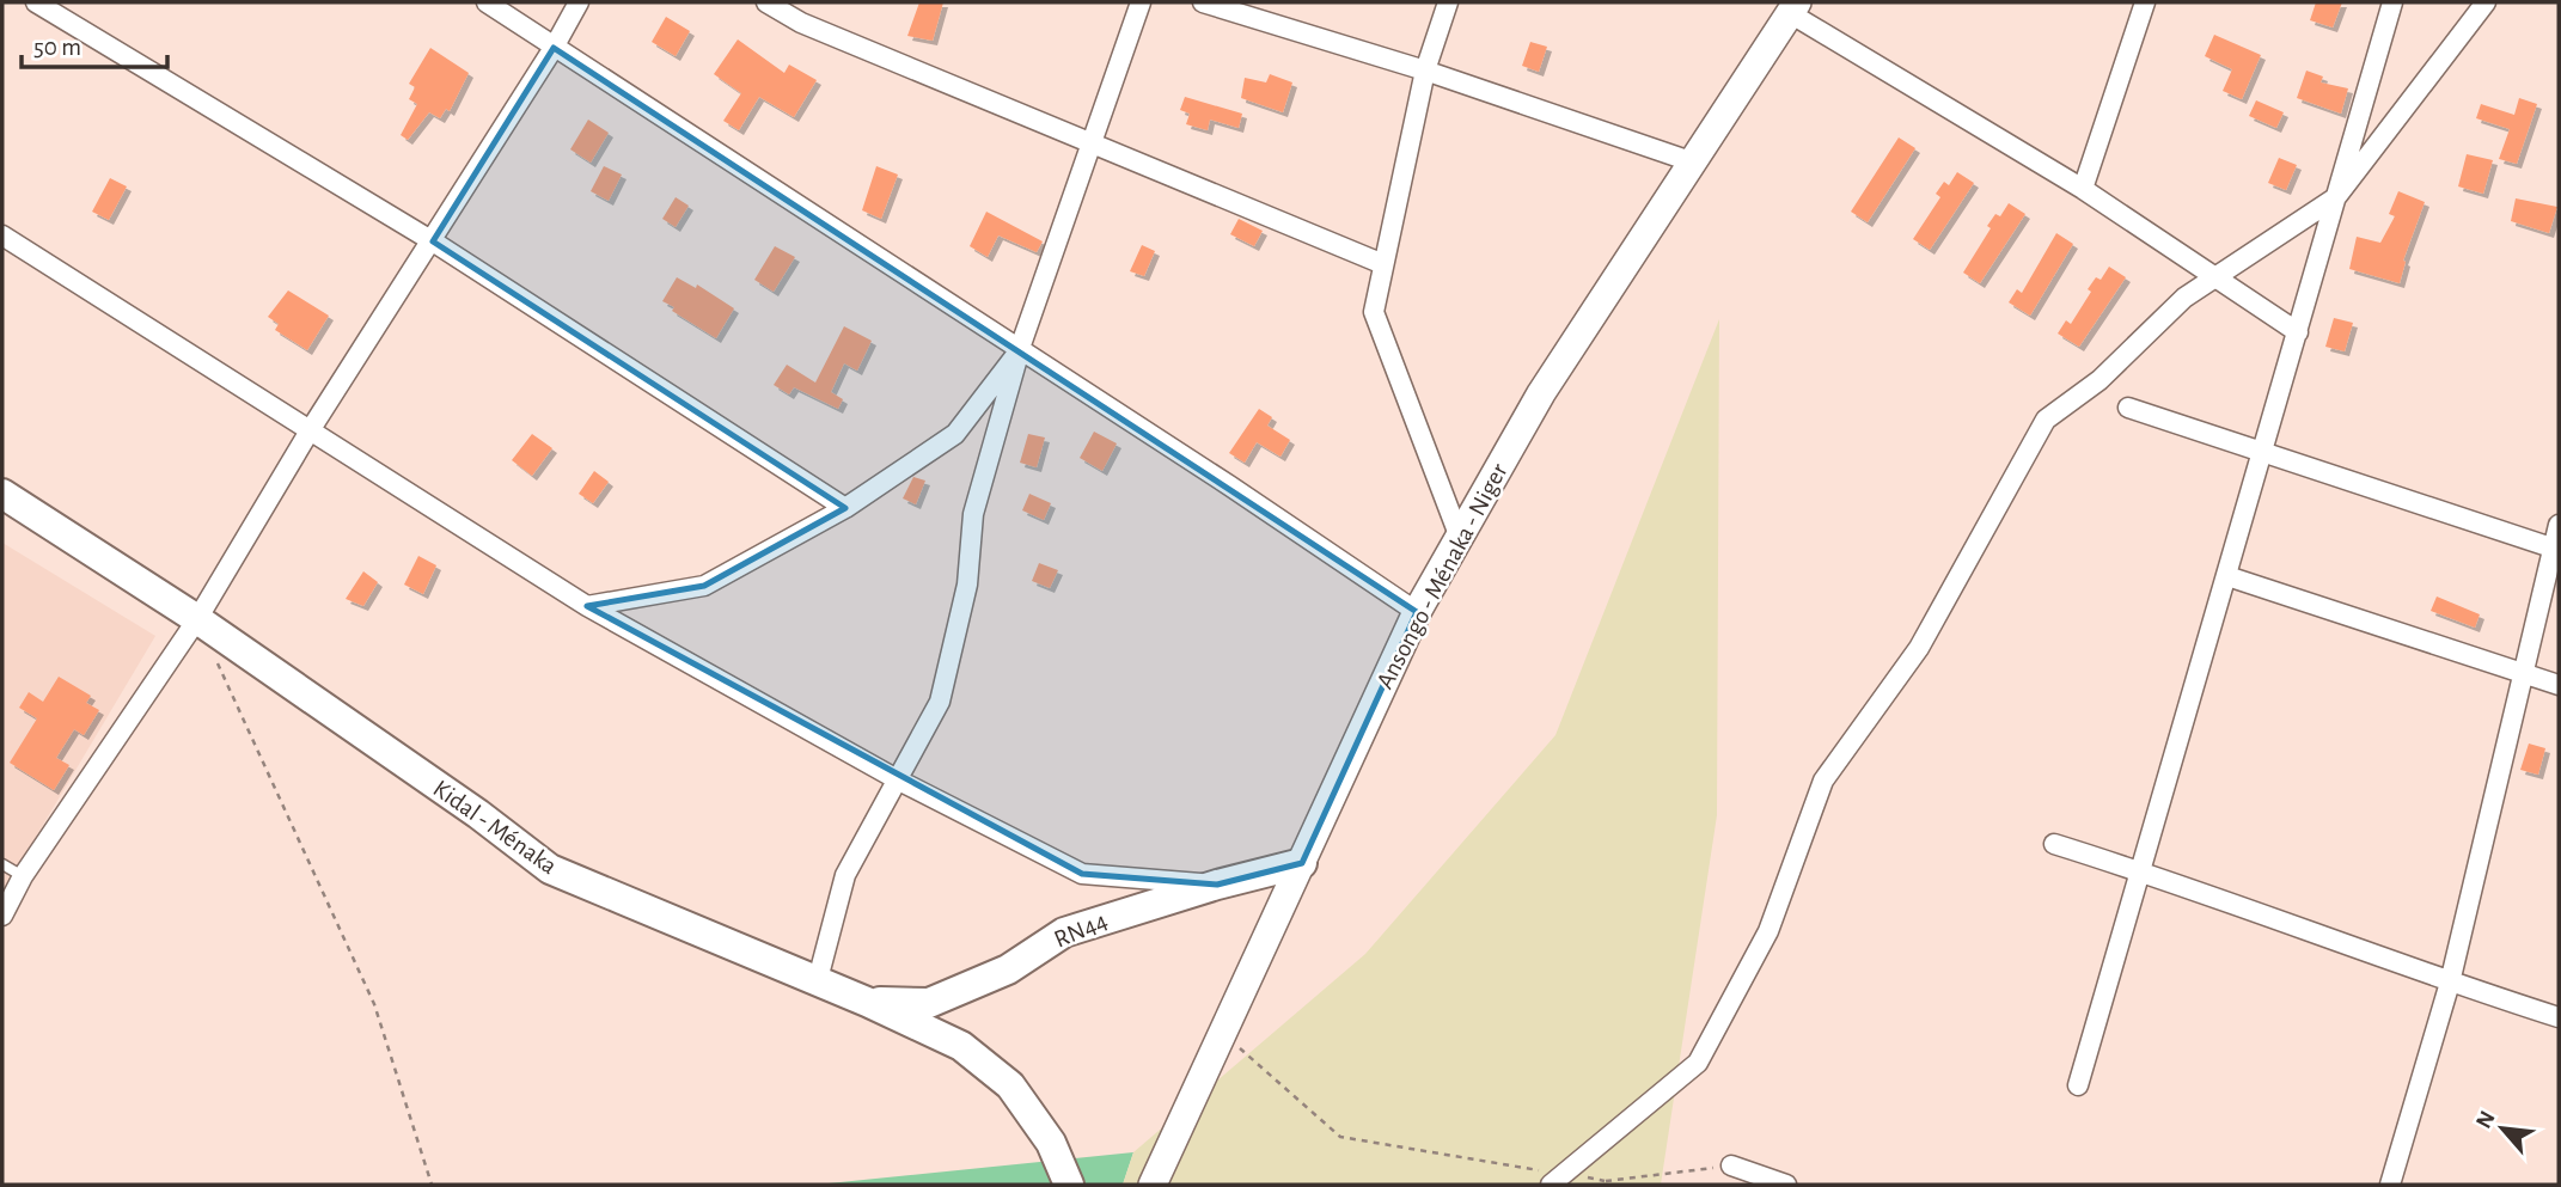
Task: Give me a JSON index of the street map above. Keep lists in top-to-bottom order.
{
  "streets": {
    "main road": ["Ansongo - Ménaka - Niger", "Kidal - Ménaka", "RN44"]
  },
  "crossings": [
    ["Ansongo - Ménaka - Niger", "RN44"],
    ["Kidal - Ménaka", "RN44"]
  ],
  "scale_bar": "50 m",
  "north": "top left"
}
